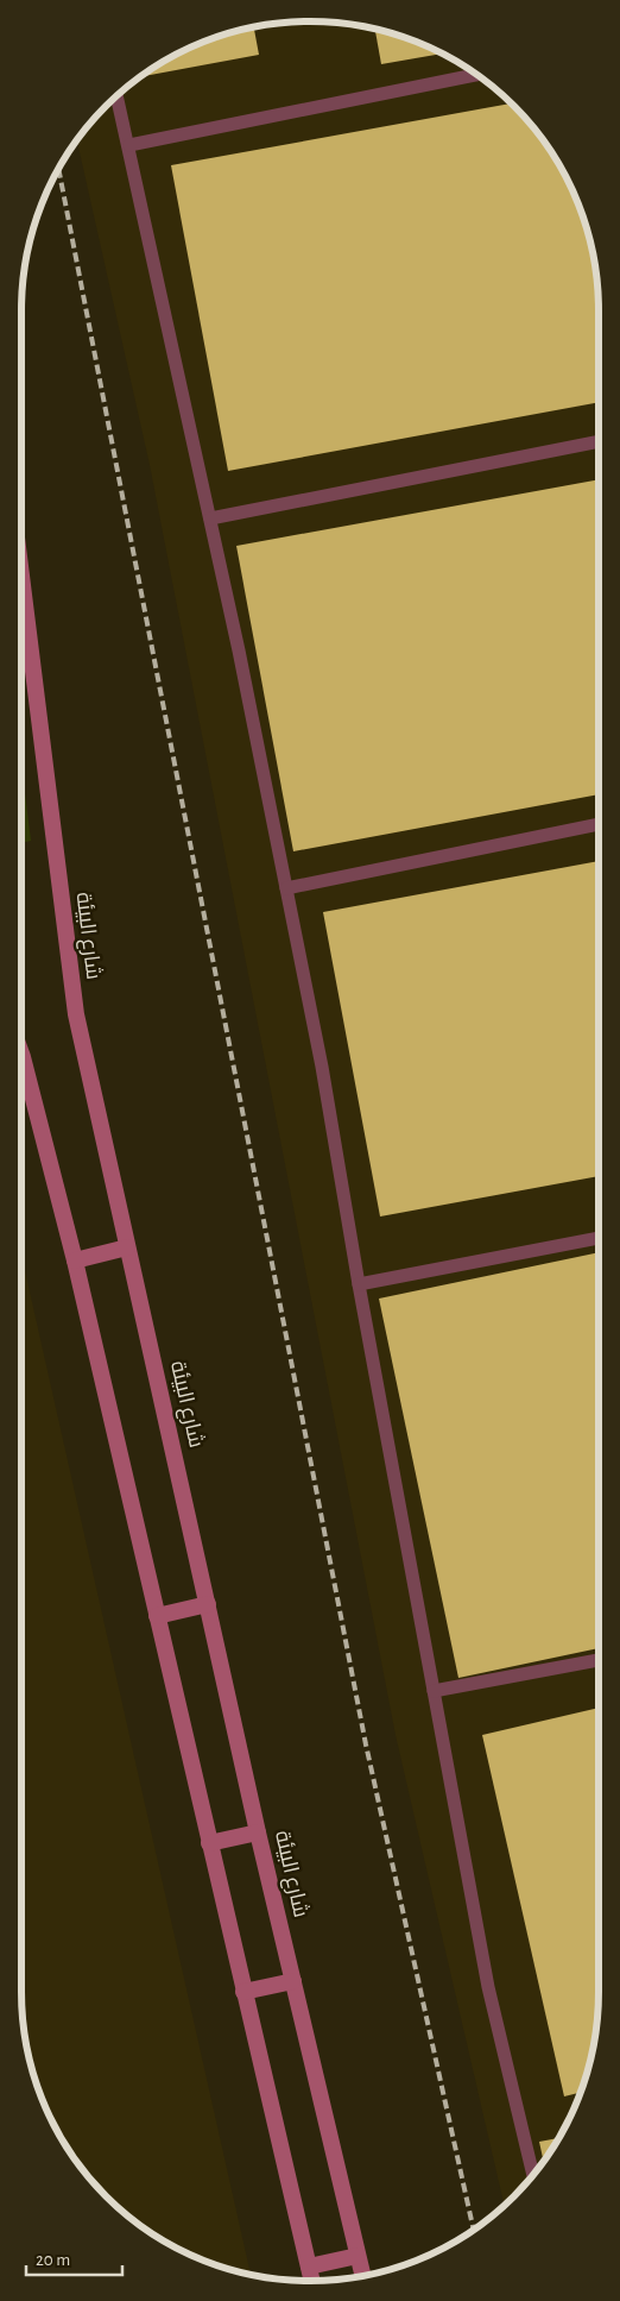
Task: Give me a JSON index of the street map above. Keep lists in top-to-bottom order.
{
  "streets": {
    "main road": ["شارع البيئة"]
  },
  "scale_bar": "20 m"
}
